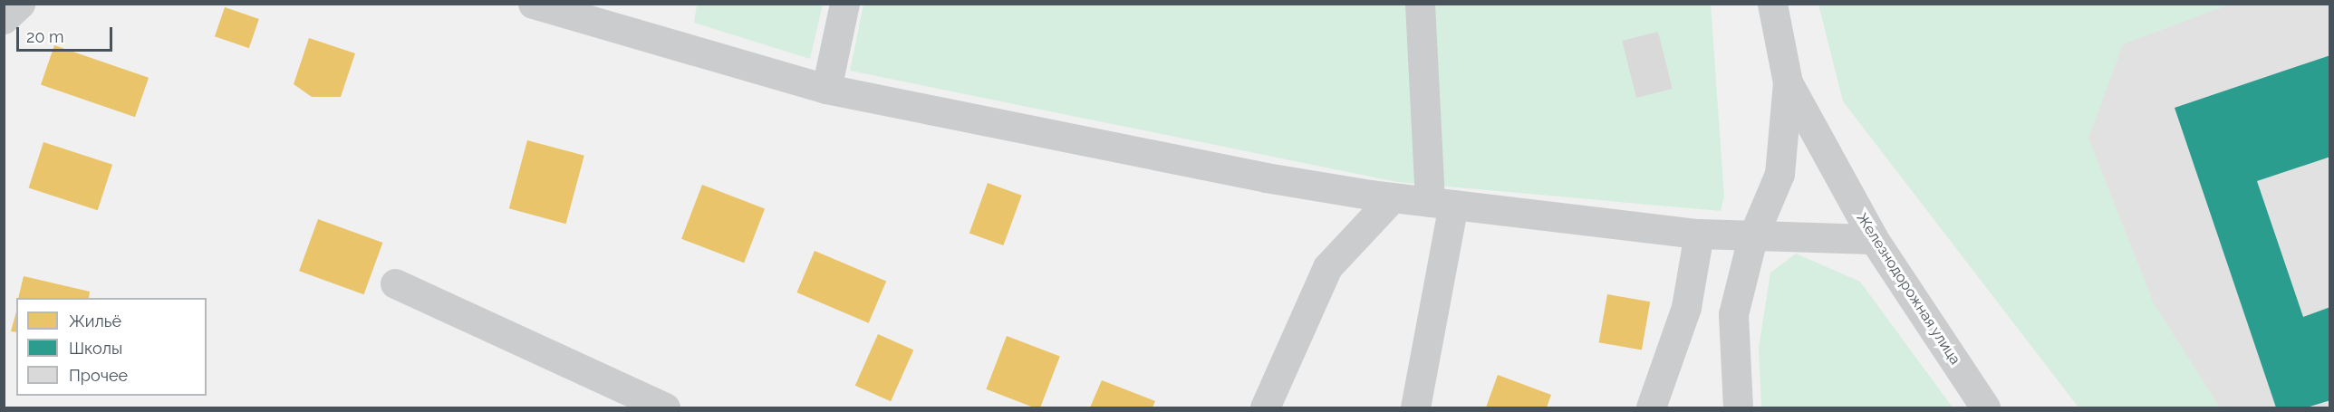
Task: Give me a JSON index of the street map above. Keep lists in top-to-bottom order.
{
  "streets": {
    "street": ["Железнодорожная улица"]
  },
  "legend": ["Жильё", "Школы", "Прочее"],
  "scale_bar": "20 m"
}
